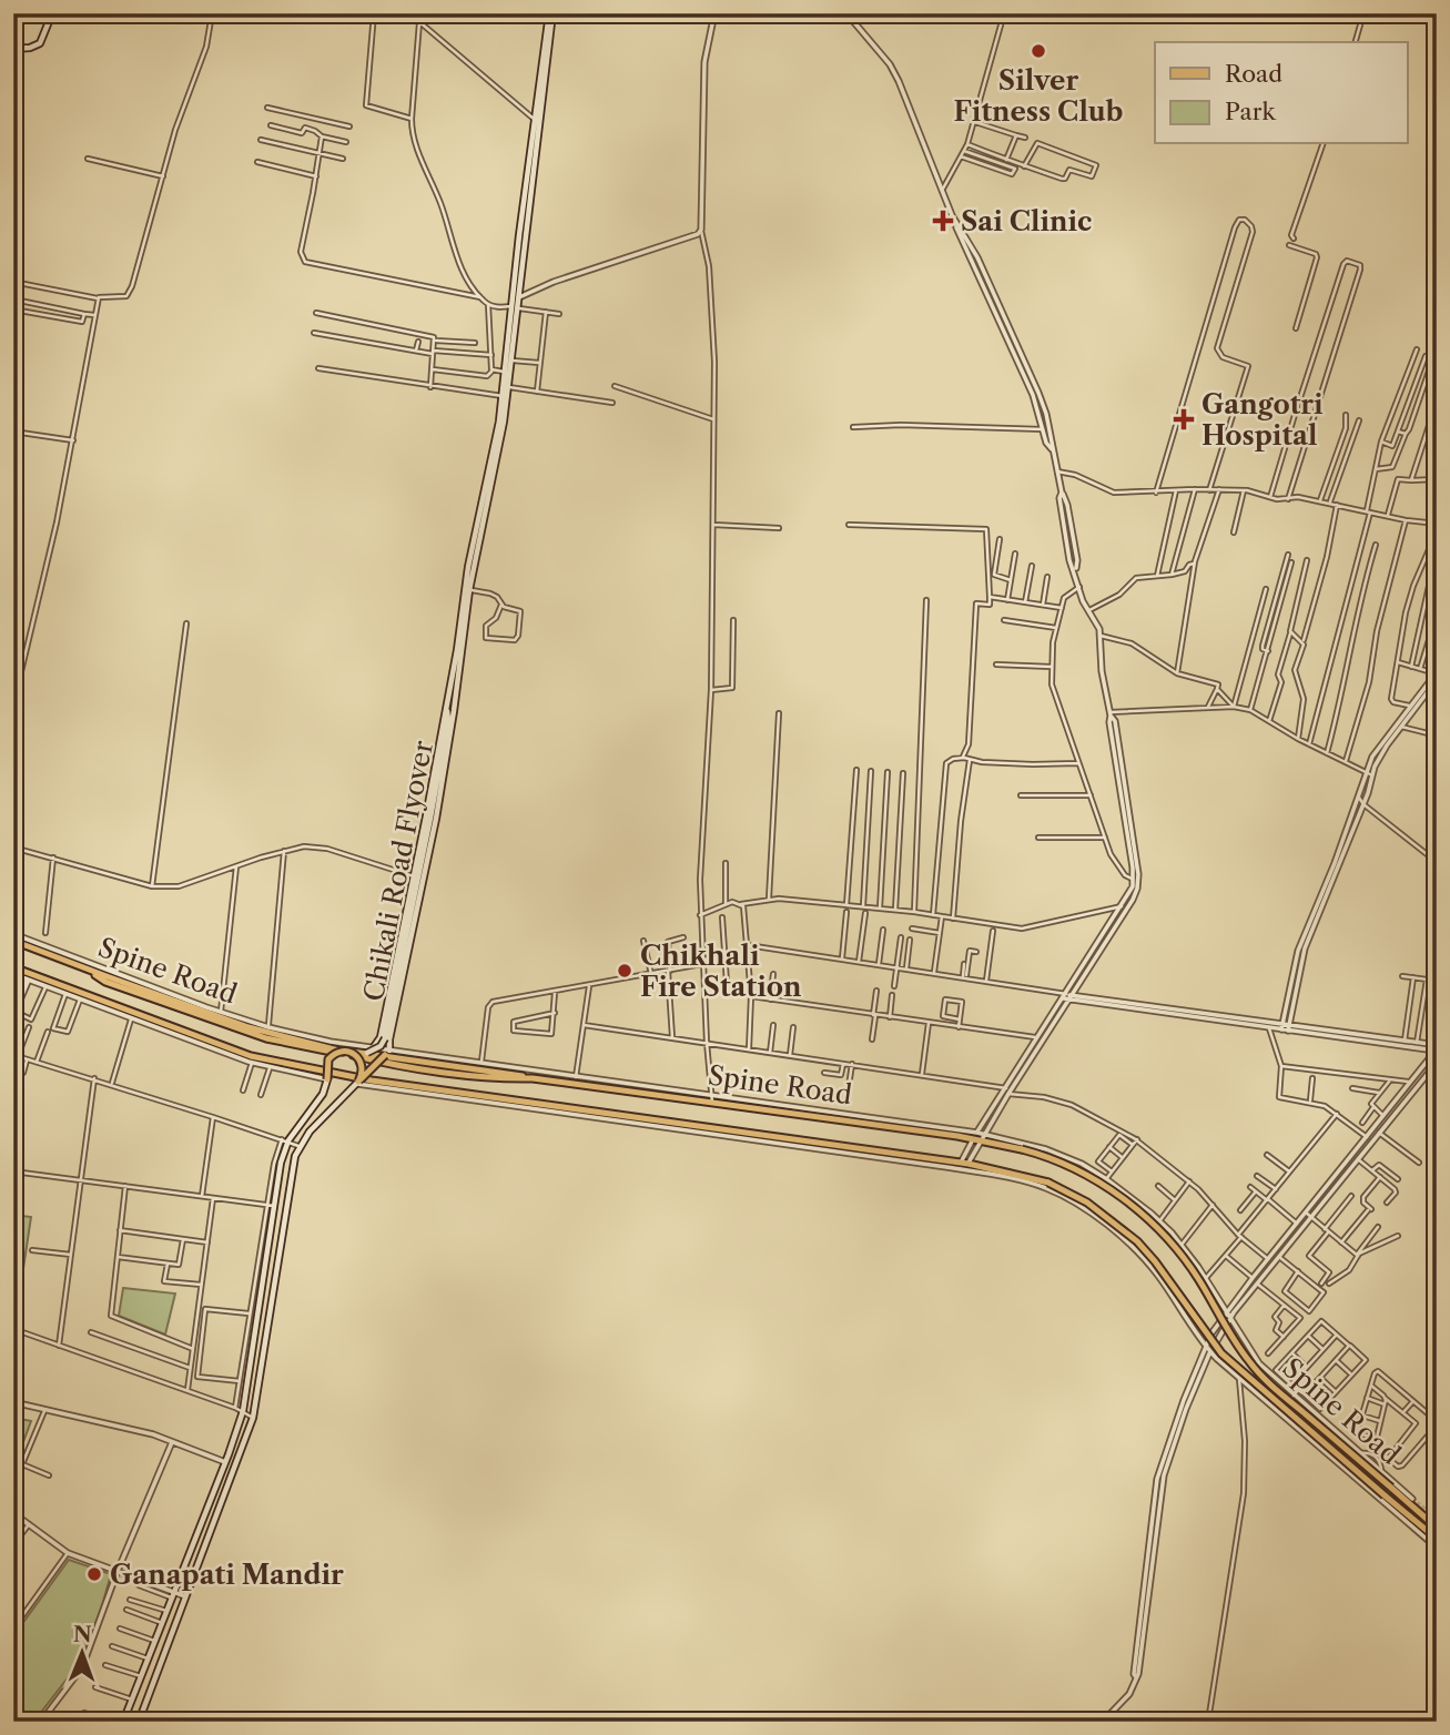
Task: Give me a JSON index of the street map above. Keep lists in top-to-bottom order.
{
  "streets": {
    "main road": ["Chikali Road Flyover", "Spine Road"]
  },
  "crossings": [
    ["Chikali Road Flyover", "Spine Road"]
  ],
  "places": {
    "other": ["Silver Fitness Club", "Chikhali Fire Station", "Ganapati Mandir"],
    "health": ["Sai Clinic", "Gangotri Hospital"]
  },
  "legend": ["Road", "Park"],
  "north": "top"
}
